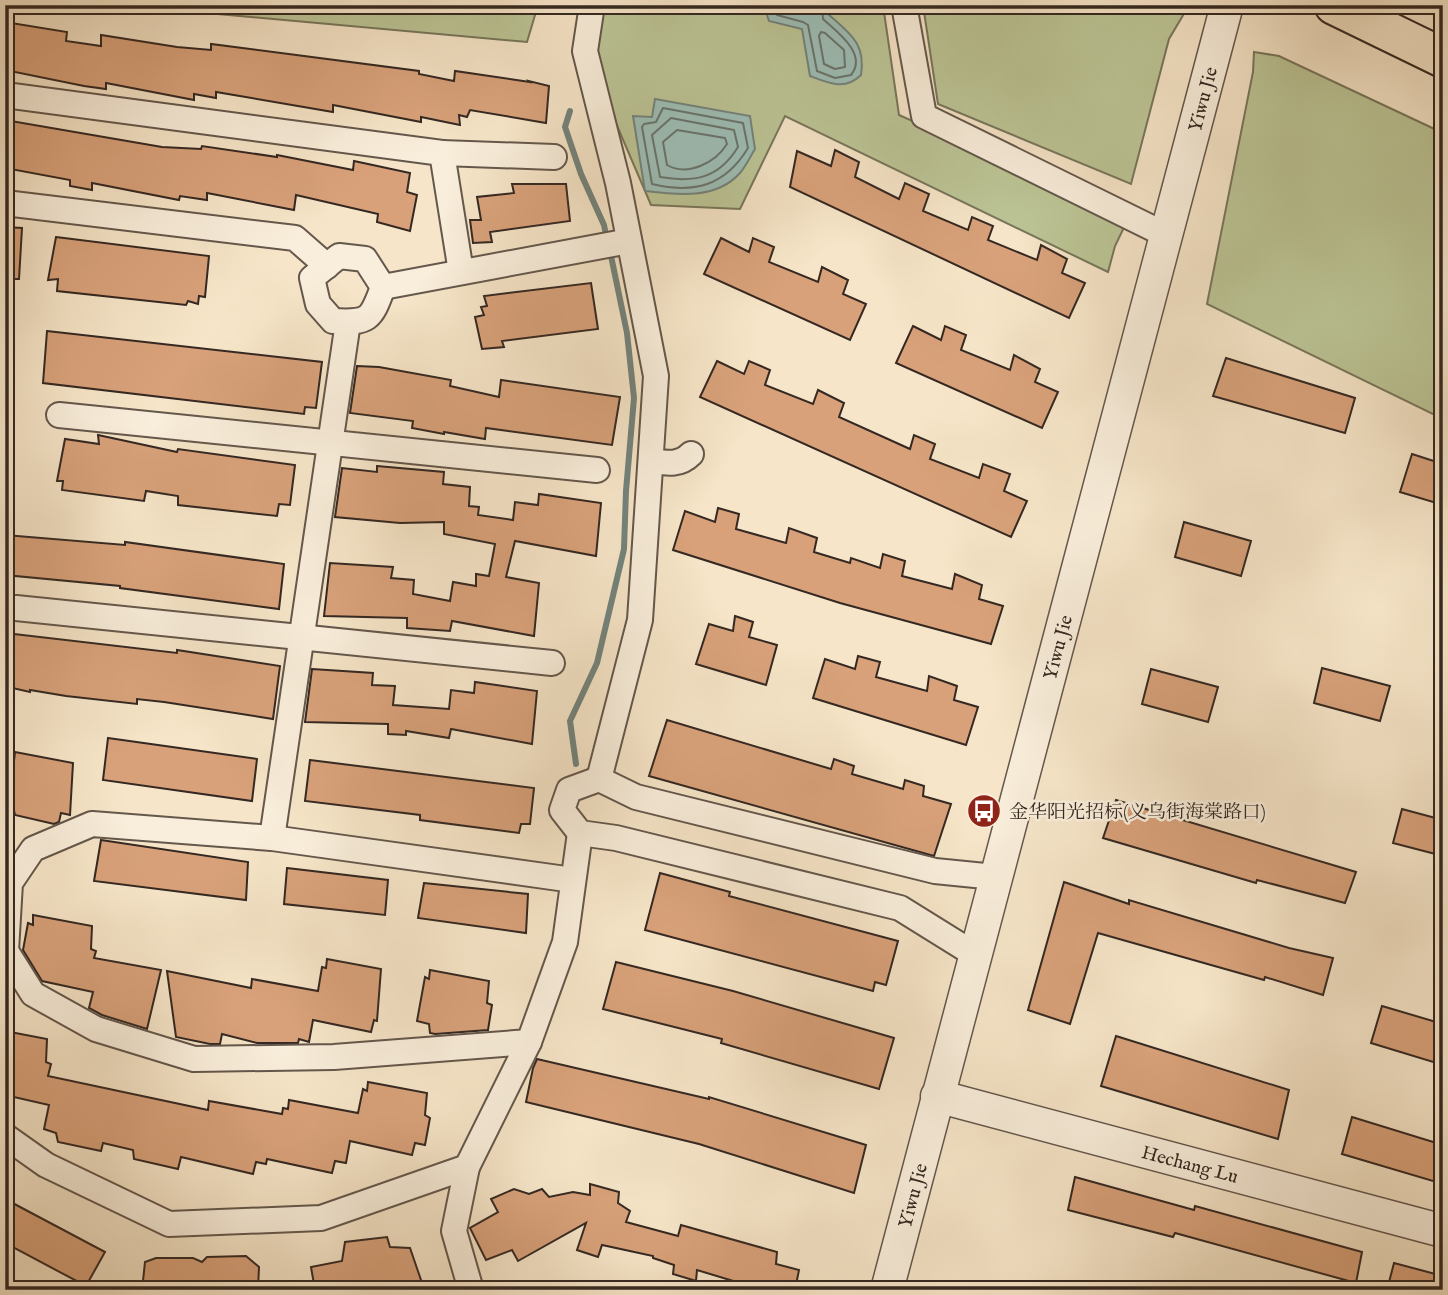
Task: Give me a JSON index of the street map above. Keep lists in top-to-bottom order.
{
  "streets": {
    "street": ["Yiwu Jie", "Hechang Lu"]
  },
  "crossings": [
    ["Yiwu Jie", "Hechang Lu"]
  ],
  "places": {
    "bus stop": ["金华阳光招标(义乌街海棠路口)"]
  }
}
